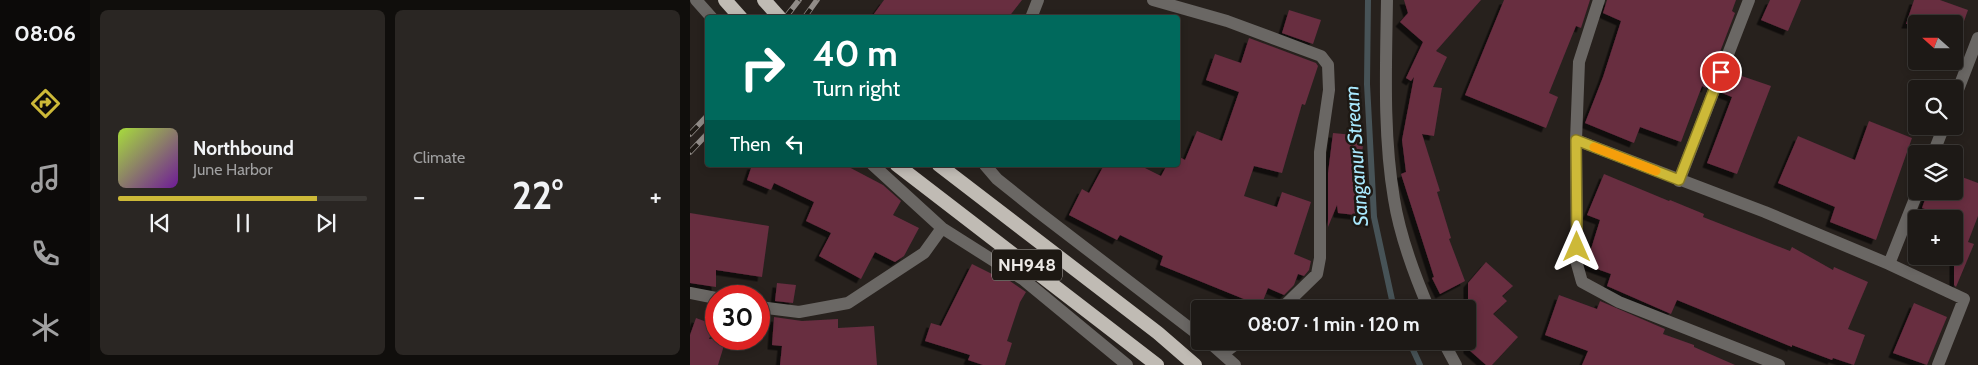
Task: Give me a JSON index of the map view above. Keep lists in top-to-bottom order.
{
  "streets": {
    "highway": ["NH948"]
  },
  "water": ["Sanganur Stream"],
  "north": "left",
  "page": {
    "tabs": "08:06",
    "tile": "Climate",
    "map_buttons": "+",
    "turn": ["40 m", "Turn right"],
    "then": "Then",
    "song": ["Northbound", "June Harbor"],
    "heat": ["−", "22°", "+"],
    "limit": "30",
    "trip": "08:07 · 1 min · 120 m"
  }
}
